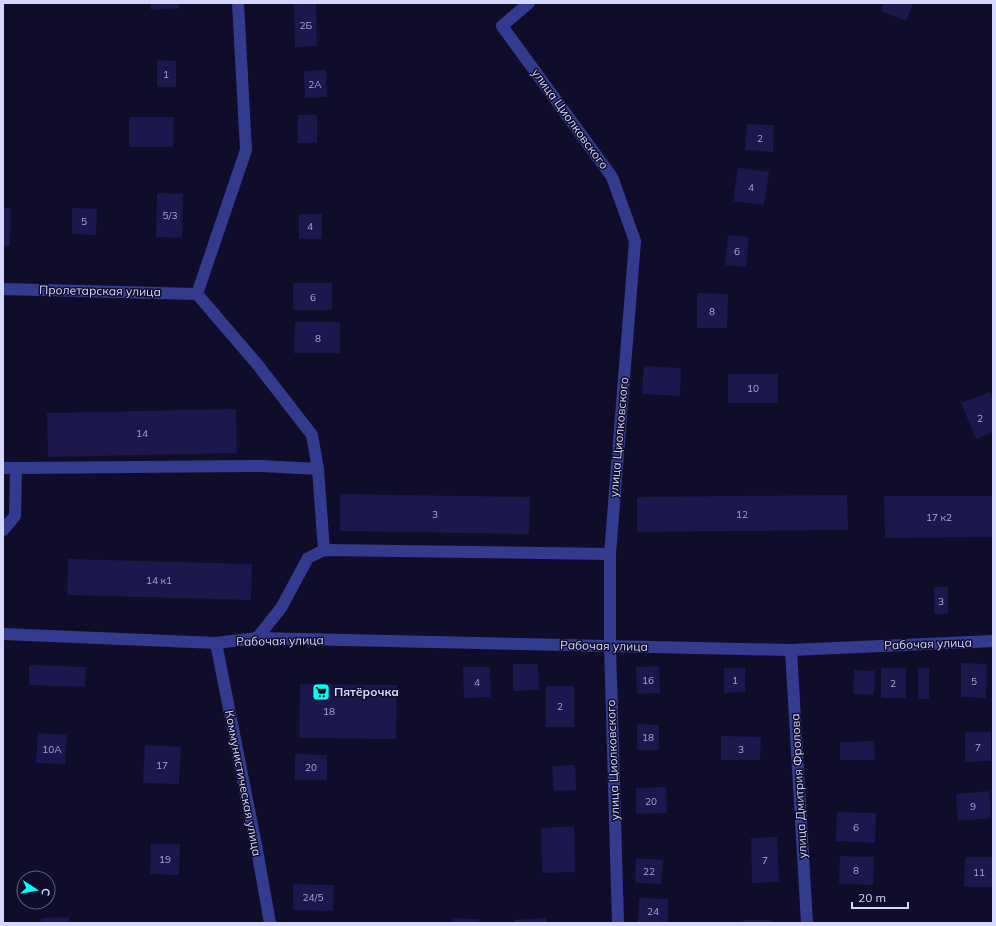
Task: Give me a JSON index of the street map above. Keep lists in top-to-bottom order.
{
  "streets": {
    "street": [
      "улица Циолковского",
      "Пролетарская улица",
      "Рабочая улица",
      "Коммунистическая улица",
      "улица Дмитрия Фролова"
    ]
  },
  "crossings": [
    ["улица Циолковского", "Рабочая улица"],
    ["Рабочая улица", "Коммунистическая улица"],
    ["Рабочая улица", "улица Дмитрия Фролова"]
  ],
  "places": {
    "supermarket": ["Пятёрочка"]
  },
  "house_numbers": [
    "2Б",
    "1",
    "2А",
    "2",
    "4",
    "5/3",
    "5",
    "4",
    "6",
    "6",
    "8",
    "8",
    "10",
    "2",
    "14",
    "3",
    "12",
    "17 к2",
    "14 к1",
    "3",
    "16",
    "1",
    "5",
    "4",
    "2",
    "2",
    "18",
    "18",
    "7",
    "10А",
    "3",
    "17",
    "20",
    "20",
    "9",
    "6",
    "19",
    "7",
    "8",
    "22",
    "11",
    "24/5",
    "24"
  ],
  "scale_bar": "20 m",
  "north": "right"
}
